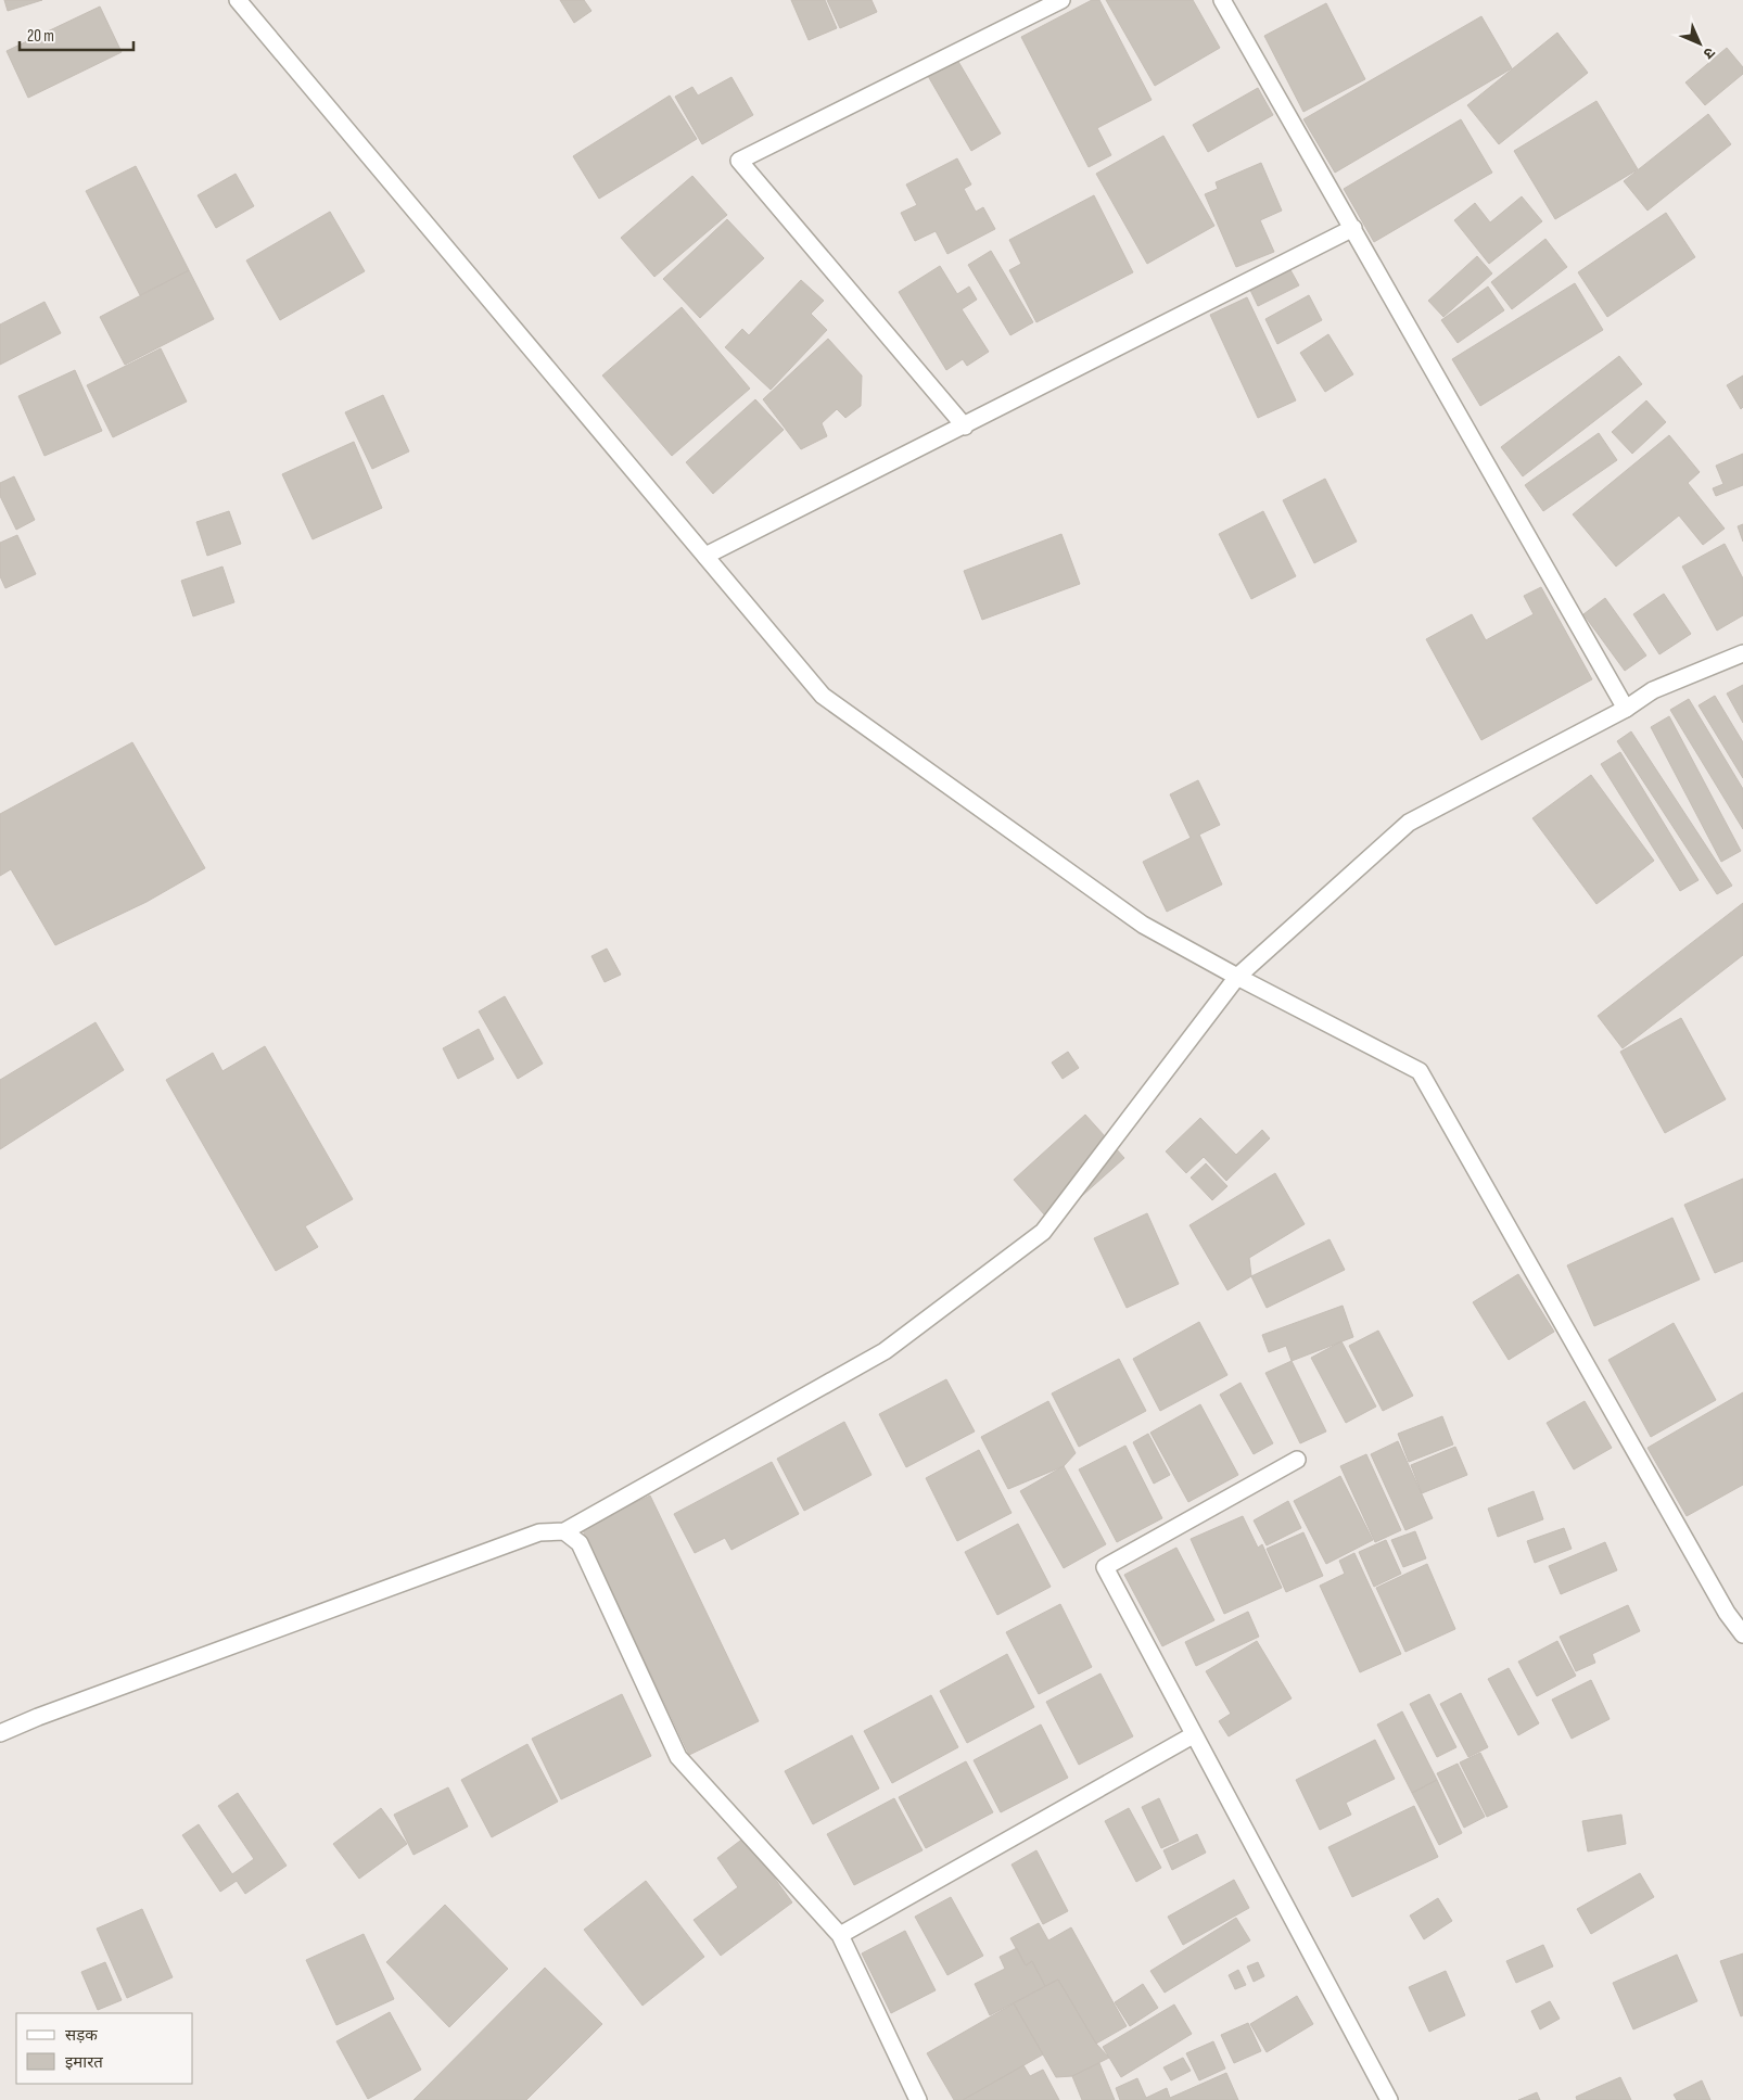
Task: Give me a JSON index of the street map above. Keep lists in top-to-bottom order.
{
  "legend": ["सड़क", "इमारत"],
  "scale_bar": "20 m",
  "north": "bottom right"
}
